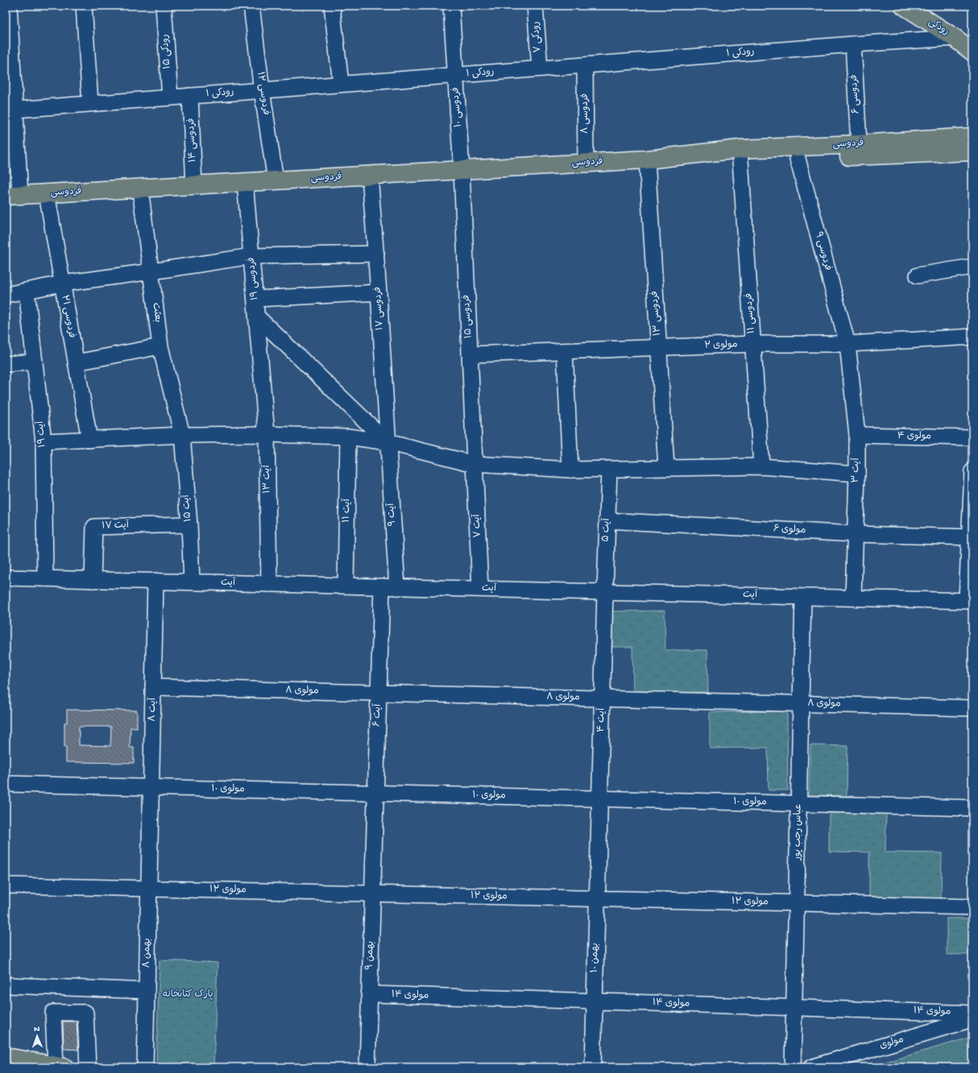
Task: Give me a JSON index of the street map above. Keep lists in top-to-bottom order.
{
  "streets": {
    "main road": ["رودکی", "فردوسی"],
    "street": [
      "رودکی ۷",
      "رودکی ۱۵",
      "رودکی ۱",
      "فردوسی ۱۲",
      "فردوسی ۶",
      "فردوسی ۱۰",
      "فردوسی ۸",
      "فردوسی ۱۴",
      "فردوسی ۹",
      "فردوسی ۱۹",
      "فردوسی ۱۷",
      "بعثت",
      "فردوسی ۱۳",
      "فردوسی ۱۱",
      "فردوسی ۲۱",
      "فردوسی ۱۵",
      "مولوی ۲",
      "آیت ۱۹",
      "مولوی ۴",
      "آیت ۳",
      "آیت ۱۳",
      "آیت ۱۵",
      "آیت ۱۱",
      "آیت ۹",
      "آیت ۱۷",
      "آیت ۷",
      "آیت ۵",
      "مولوی ۶",
      "آیت",
      "مولوی ۸",
      "آیت ۸",
      "آیت ۶",
      "آیت ۴",
      "مولوی ۱۰",
      "عباس رجب پور",
      "مولوی ۱۲",
      "بهمن ۸",
      "بهمن ۹",
      "بهمن ۱۰",
      "مولوی ۱۴",
      "مولوی"
    ]
  },
  "crossings": [
    ["رودکی", "رودکی ۱"],
    ["رودکی ۷", "رودکی ۱"],
    ["رودکی ۱۵", "رودکی ۱"],
    ["رودکی ۱", "فردوسی ۱۲"],
    ["رودکی ۱", "فردوسی ۶"],
    ["رودکی ۱", "فردوسی ۱۰"],
    ["رودکی ۱", "فردوسی ۸"],
    ["رودکی ۱", "فردوسی ۱۴"],
    ["فردوسی ۱۲", "فردوسی"],
    ["فردوسی ۶", "فردوسی"],
    ["فردوسی ۱۰", "فردوسی"],
    ["فردوسی ۱۰", "فردوسی ۱۵"],
    ["فردوسی ۸", "فردوسی"],
    ["فردوسی ۱۴", "فردوسی"],
    ["فردوسی", "فردوسی ۹"],
    ["فردوسی", "فردوسی ۱۹"],
    ["فردوسی", "فردوسی ۱۷"],
    ["فردوسی", "بعثت"],
    ["فردوسی", "فردوسی ۱۳"],
    ["فردوسی", "فردوسی ۱۱"],
    ["فردوسی", "فردوسی ۲۱"],
    ["فردوسی", "فردوسی ۱۵"],
    ["فردوسی ۹", "مولوی ۲"],
    ["فردوسی ۹", "آیت ۳"],
    ["فردوسی ۱۹", "آیت ۱۳"],
    ["فردوسی ۱۷", "آیت ۹"],
    ["بعثت", "آیت ۱۵"],
    ["فردوسی ۱۳", "مولوی ۲"],
    ["فردوسی ۱۱", "مولوی ۲"],
    ["فردوسی ۱۵", "مولوی ۲"],
    ["فردوسی ۱۵", "آیت ۷"],
    ["مولوی ۲", "آیت ۳"],
    ["آیت ۱۹", "آیت"],
    ["مولوی ۴", "آیت ۳"],
    ["آیت ۳", "مولوی ۶"],
    ["آیت ۳", "آیت"],
    ["آیت ۱۳", "آیت"],
    ["آیت ۱۵", "آیت ۱۷"],
    ["آیت ۱۵", "آیت"],
    ["آیت ۱۱", "آیت"],
    ["آیت ۹", "آیت"],
    ["آیت ۱۷", "آیت"],
    ["آیت ۷", "آیت"],
    ["آیت ۵", "مولوی ۶"],
    ["آیت ۵", "آیت"],
    ["آیت ۵", "آیت ۴"],
    ["آیت", "آیت ۸"],
    ["آیت", "آیت ۶"],
    ["آیت", "آیت ۴"],
    ["آیت", "عباس رجب پور"],
    ["مولوی ۸", "آیت ۸"],
    ["مولوی ۸", "آیت ۶"],
    ["مولوی ۸", "آیت ۴"],
    ["مولوی ۸", "عباس رجب پور"],
    ["آیت ۸", "مولوی ۱۰"],
    ["آیت ۸", "بهمن ۸"],
    ["آیت ۶", "مولوی ۱۰"],
    ["آیت ۶", "بهمن ۹"],
    ["آیت ۴", "مولوی ۱۰"],
    ["آیت ۴", "بهمن ۱۰"],
    ["مولوی ۱۰", "عباس رجب پور"],
    ["عباس رجب پور", "مولوی ۱۲"],
    ["عباس رجب پور", "مولوی ۱۴"],
    ["مولوی ۱۲", "بهمن ۸"],
    ["مولوی ۱۲", "بهمن ۹"],
    ["مولوی ۱۲", "بهمن ۱۰"],
    ["بهمن ۹", "مولوی ۱۴"],
    ["بهمن ۱۰", "مولوی ۱۴"]
  ],
  "parks": ["پارک کتابخانه"],
  "north": "top"
}
